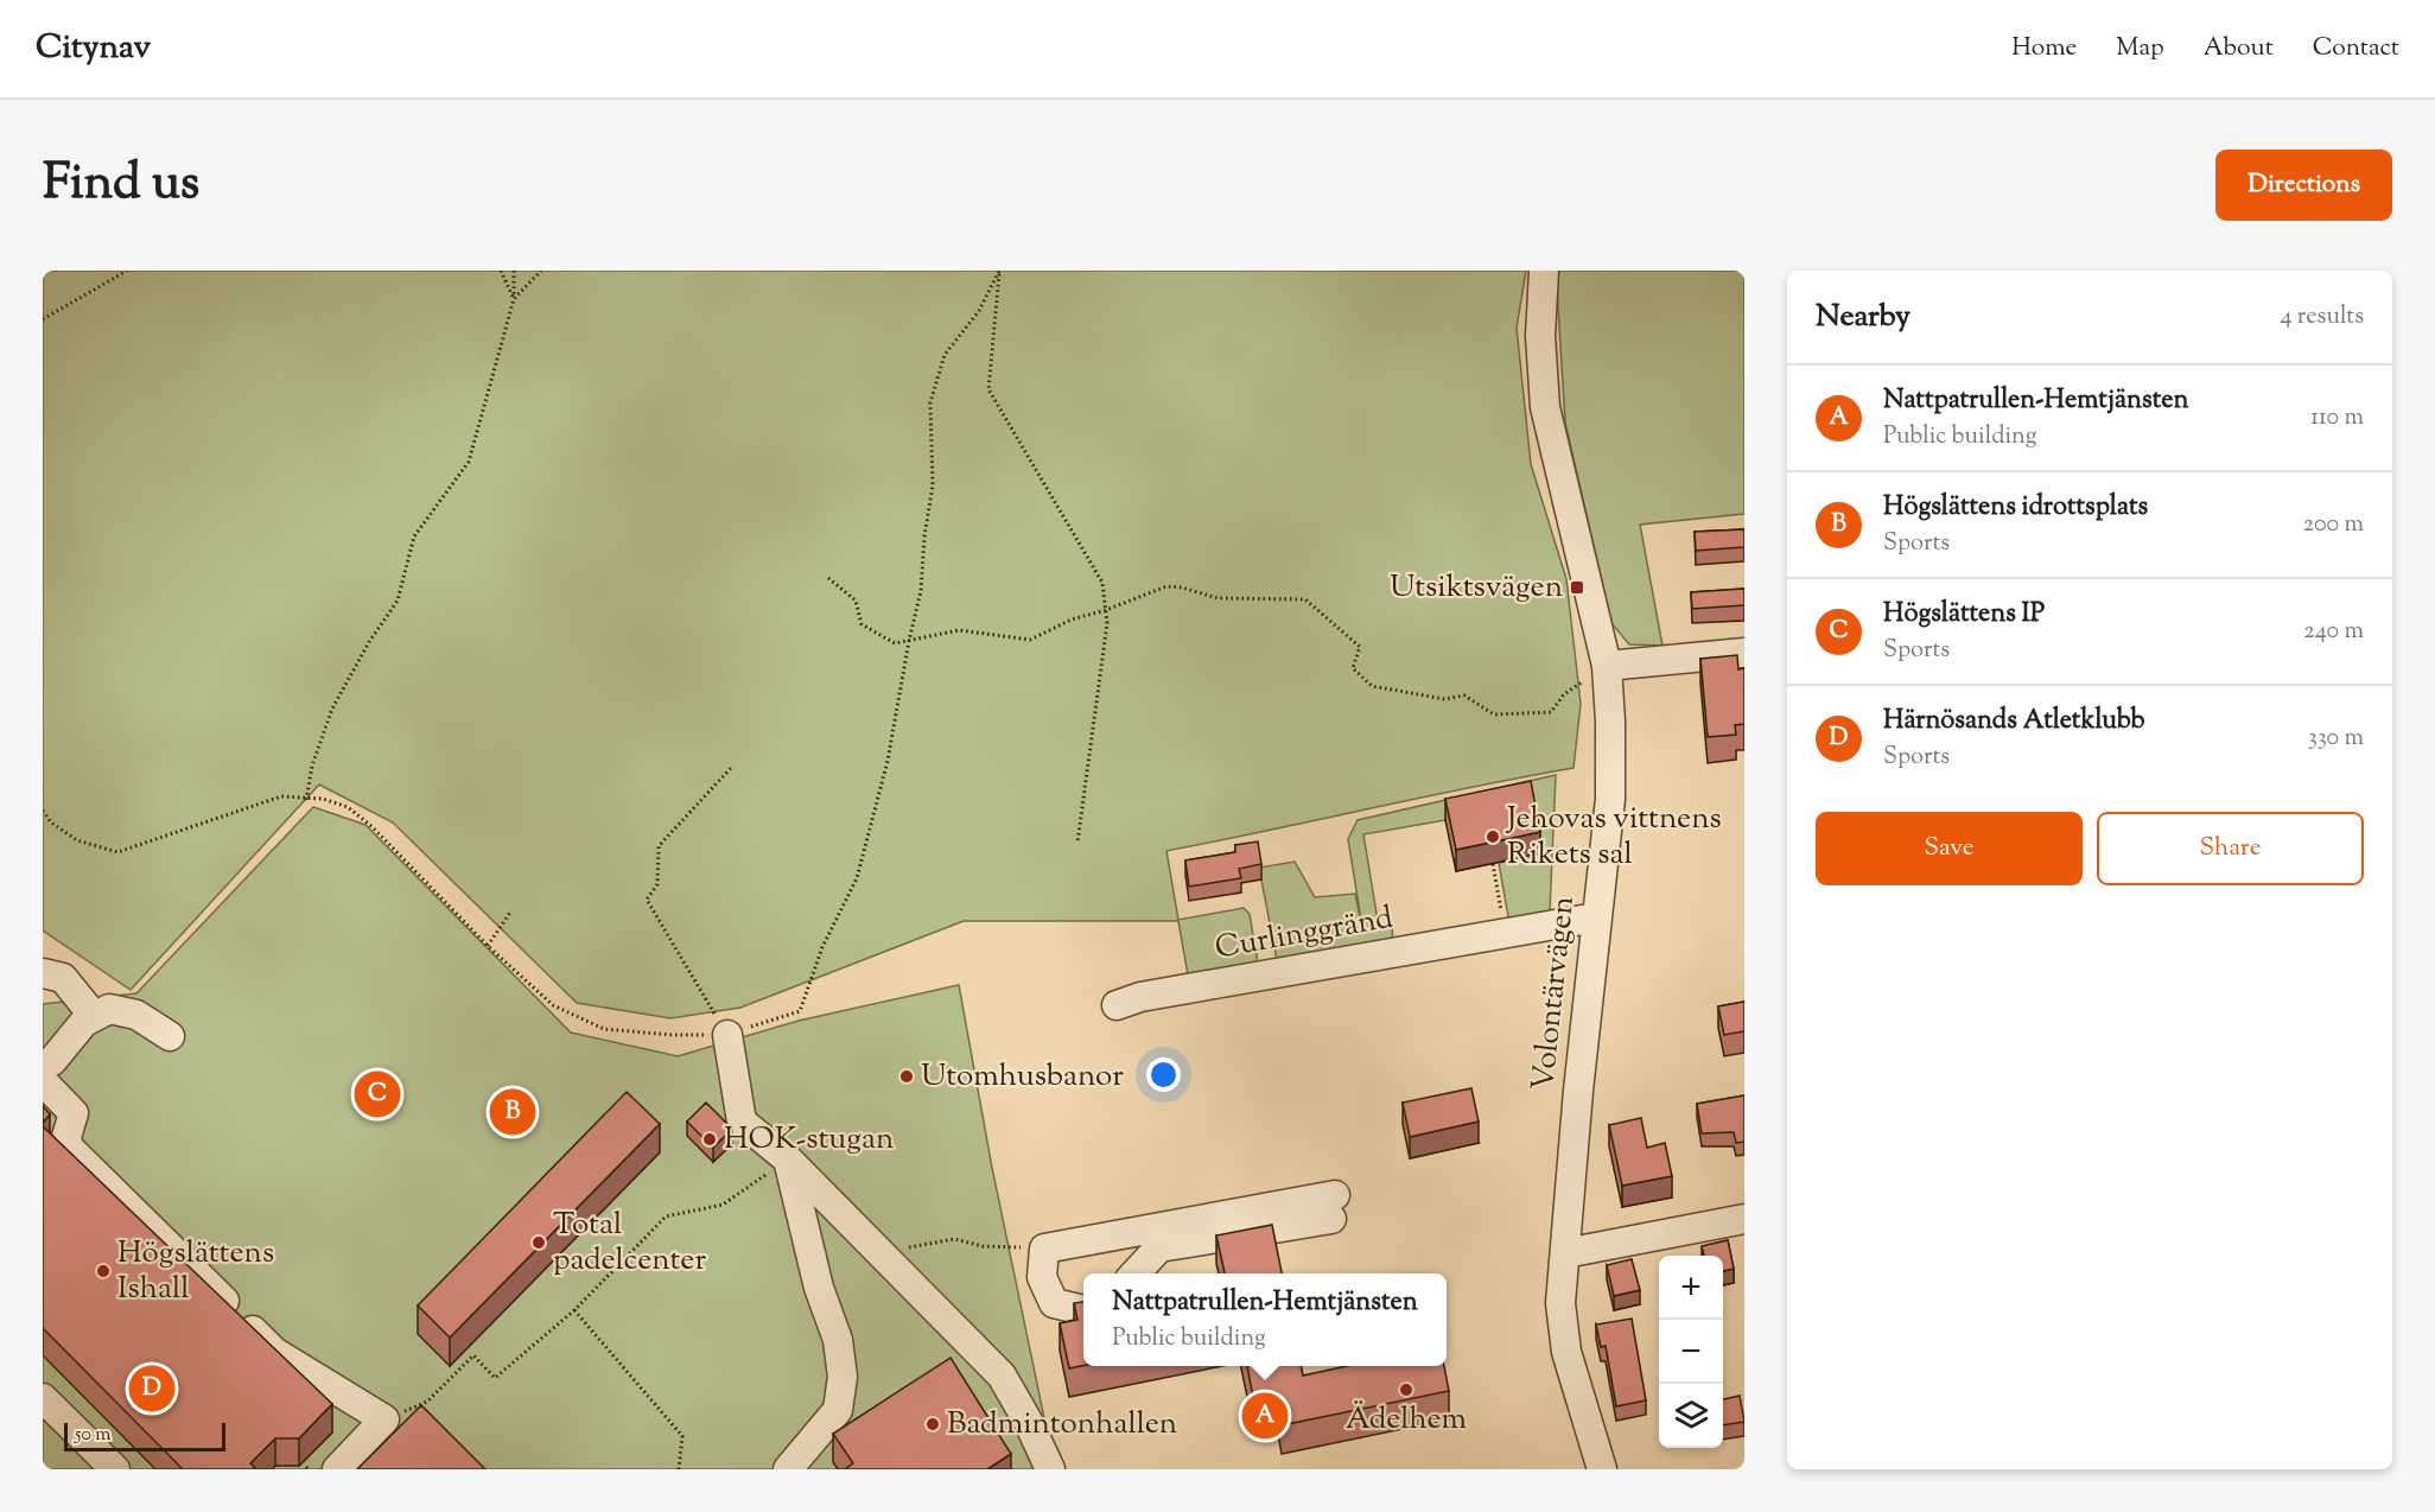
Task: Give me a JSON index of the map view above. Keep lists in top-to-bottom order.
{
  "streets": {
    "street": ["Curlinggränd", "Volontärvägen"]
  },
  "crossings": [
    ["Curlinggränd", "Volontärvägen"]
  ],
  "places": {
    "transit": ["Utsiktsvägen"],
    "other": [
      "Jehovas vittnens Rikets sal",
      "Utomhusbanor",
      "HOK-stugan",
      "Total padelcenter",
      "Högslättens Ishall",
      "Ädelhem",
      "Badmintonhallen"
    ]
  },
  "scale_bar": "50 m",
  "page": {
    "header": "Citynav",
    "nav": [
      "Home",
      "Map",
      "About",
      "Contact"
    ],
    "title": "Find us",
    "buttons": [
      "Directions",
      ["Save", "Share"]
    ],
    "heading": ["Nearby", "4 results"],
    "list": [
      {
        "mark": "A",
        "name": "Nattpatrullen-Hemtjänsten",
        "note": "Public building",
        "value": "110 m"
      },
      {
        "mark": "B",
        "name": "Högslättens idrottsplats",
        "note": "Sports",
        "value": "200 m"
      },
      {
        "mark": "C",
        "name": "Högslättens IP",
        "note": "Sports",
        "value": "240 m"
      },
      {
        "mark": "D",
        "name": "Härnösands Atletklubb",
        "note": "Sports",
        "value": "330 m"
      }
    ],
    "pins": [
      "C",
      "B",
      "D",
      "A"
    ],
    "map_buttons": ["+", "−"],
    "popup": ["Nattpatrullen-Hemtjänsten", "Public building"],
    "scale": "50 m"
  }
}
